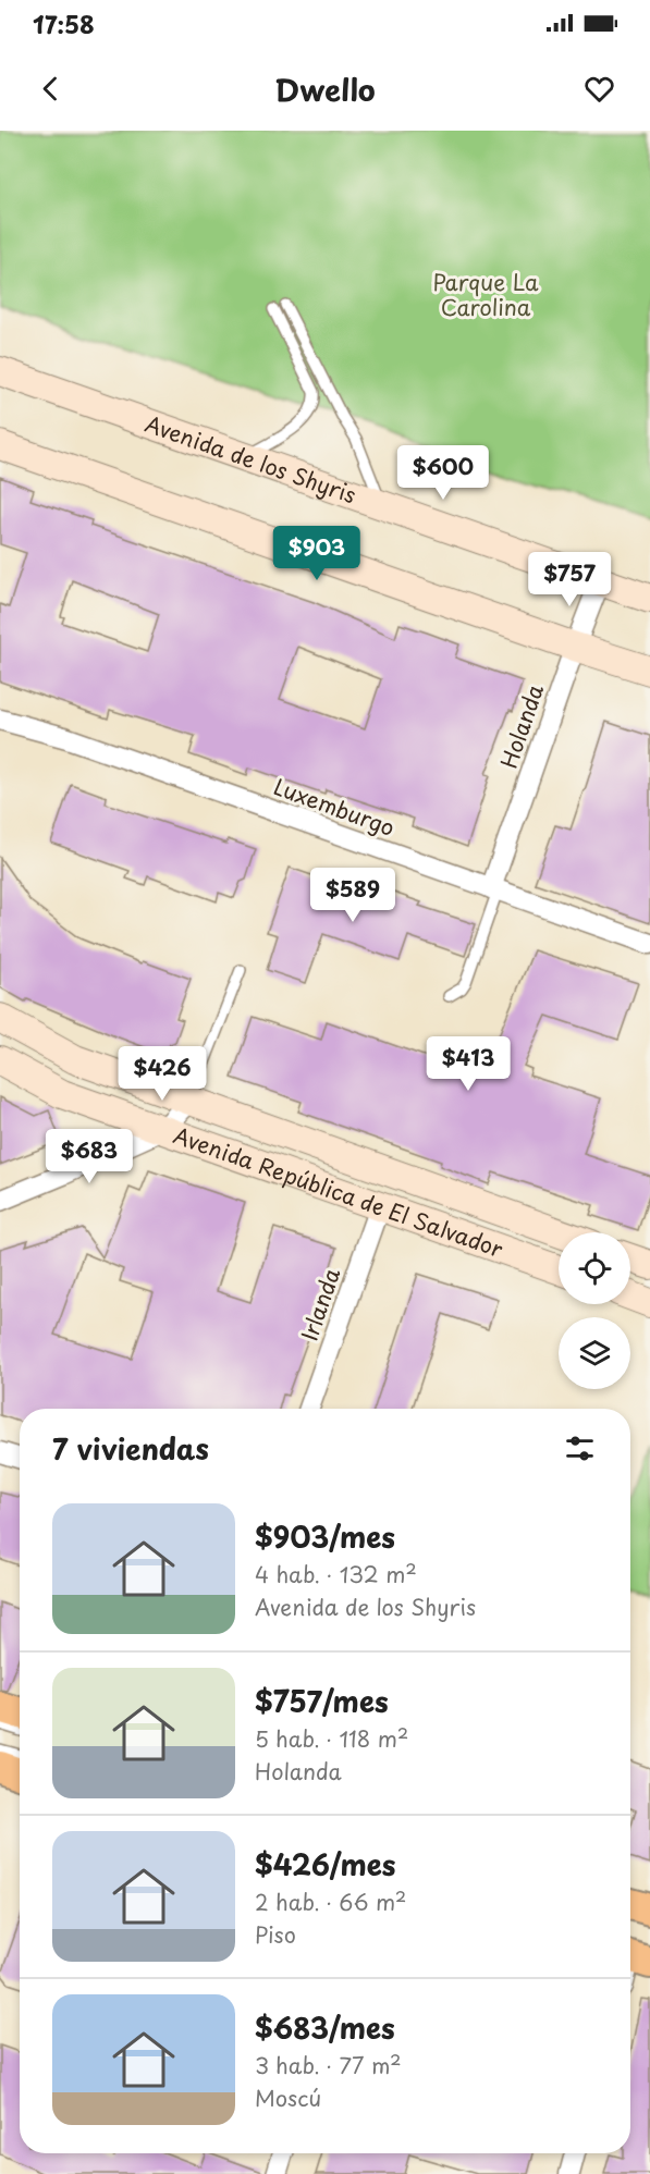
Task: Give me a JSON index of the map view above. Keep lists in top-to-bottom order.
{
  "streets": {
    "main road": ["Avenida de los Shyris", "Avenida República de El Salvador"],
    "street": ["Holanda", "Luxemburgo", "Irlanda"]
  },
  "crossings": [
    ["Avenida de los Shyris", "Holanda"],
    ["Holanda", "Luxemburgo"],
    ["Avenida República de El Salvador", "Irlanda"]
  ],
  "parks": ["Parque La Carolina"],
  "page": {
    "status": "17:58",
    "header": "Dwello",
    "price": [
      "$600",
      "$903",
      "$757",
      "$589",
      "$413",
      "$426",
      "$683"
    ],
    "heading": "7 viviendas",
    "list": [
      {
        "name": "$903/mes",
        "note": "4 hab. · 132 m² · Avenida de los Shyris"
      },
      {
        "name": "$757/mes",
        "note": "5 hab. · 118 m² · Holanda"
      },
      {
        "name": "$426/mes",
        "note": "2 hab. · 66 m² · Piso"
      },
      {
        "name": "$683/mes",
        "note": "3 hab. · 77 m² · Moscú"
      }
    ]
  }
}
